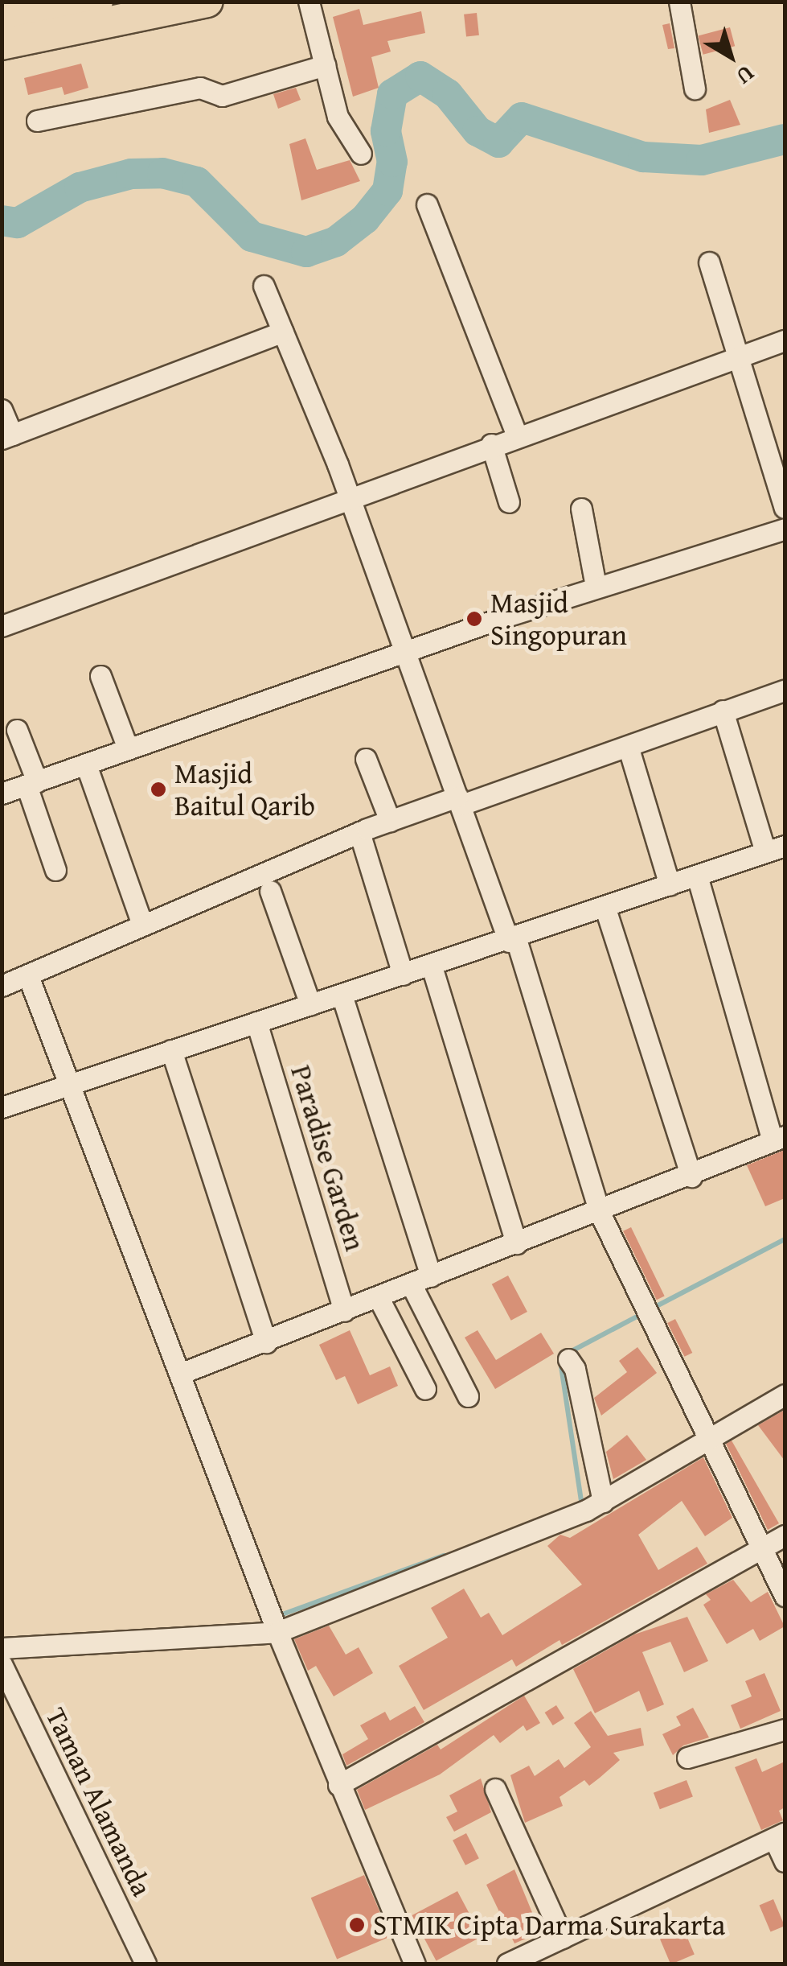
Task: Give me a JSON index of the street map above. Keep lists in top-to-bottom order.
{
  "streets": {
    "street": ["Paradise Garden", "Taman Alamanda"]
  },
  "places": ["Masjid Singopuran", "Masjid Baitul Qarib", "STMIK Cipta Darma Surakarta"],
  "north": "bottom right"
}
